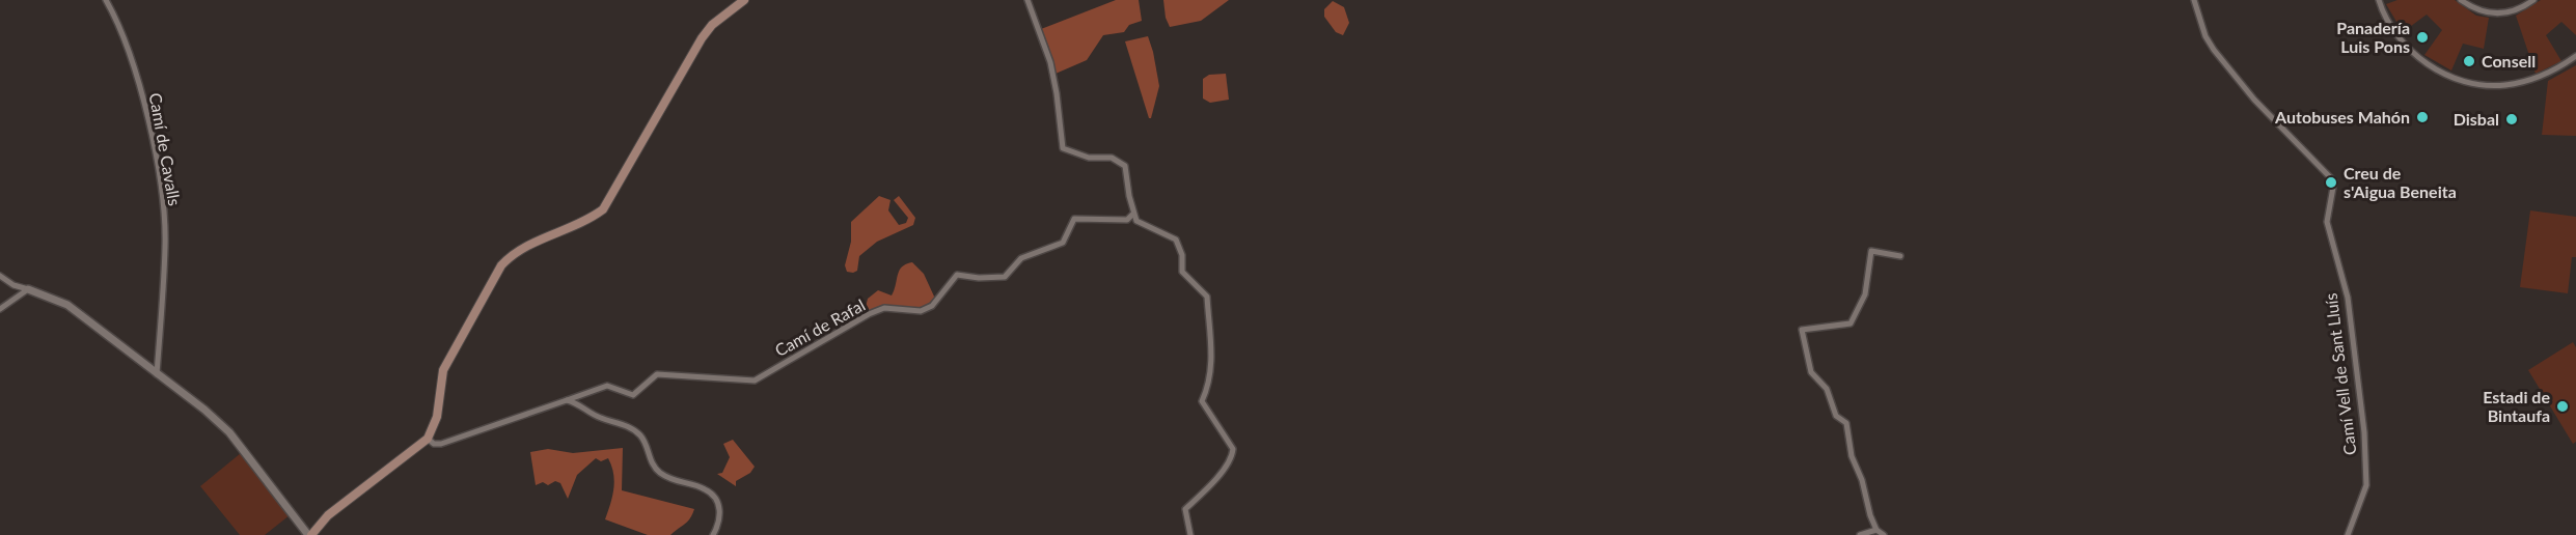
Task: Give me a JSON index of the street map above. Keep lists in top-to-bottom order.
{
  "streets": {
    "street": ["Camí de Cavalls", "Camí de Rafal", "Camí Vell de Sant Lluís"]
  },
  "places": [
    "Panadería Luis Pons",
    "Consell",
    "Autobuses Mahón",
    "Disbal",
    "Creu de s'Aigua Beneita",
    "Estadi de Bintaufa"
  ]
}
